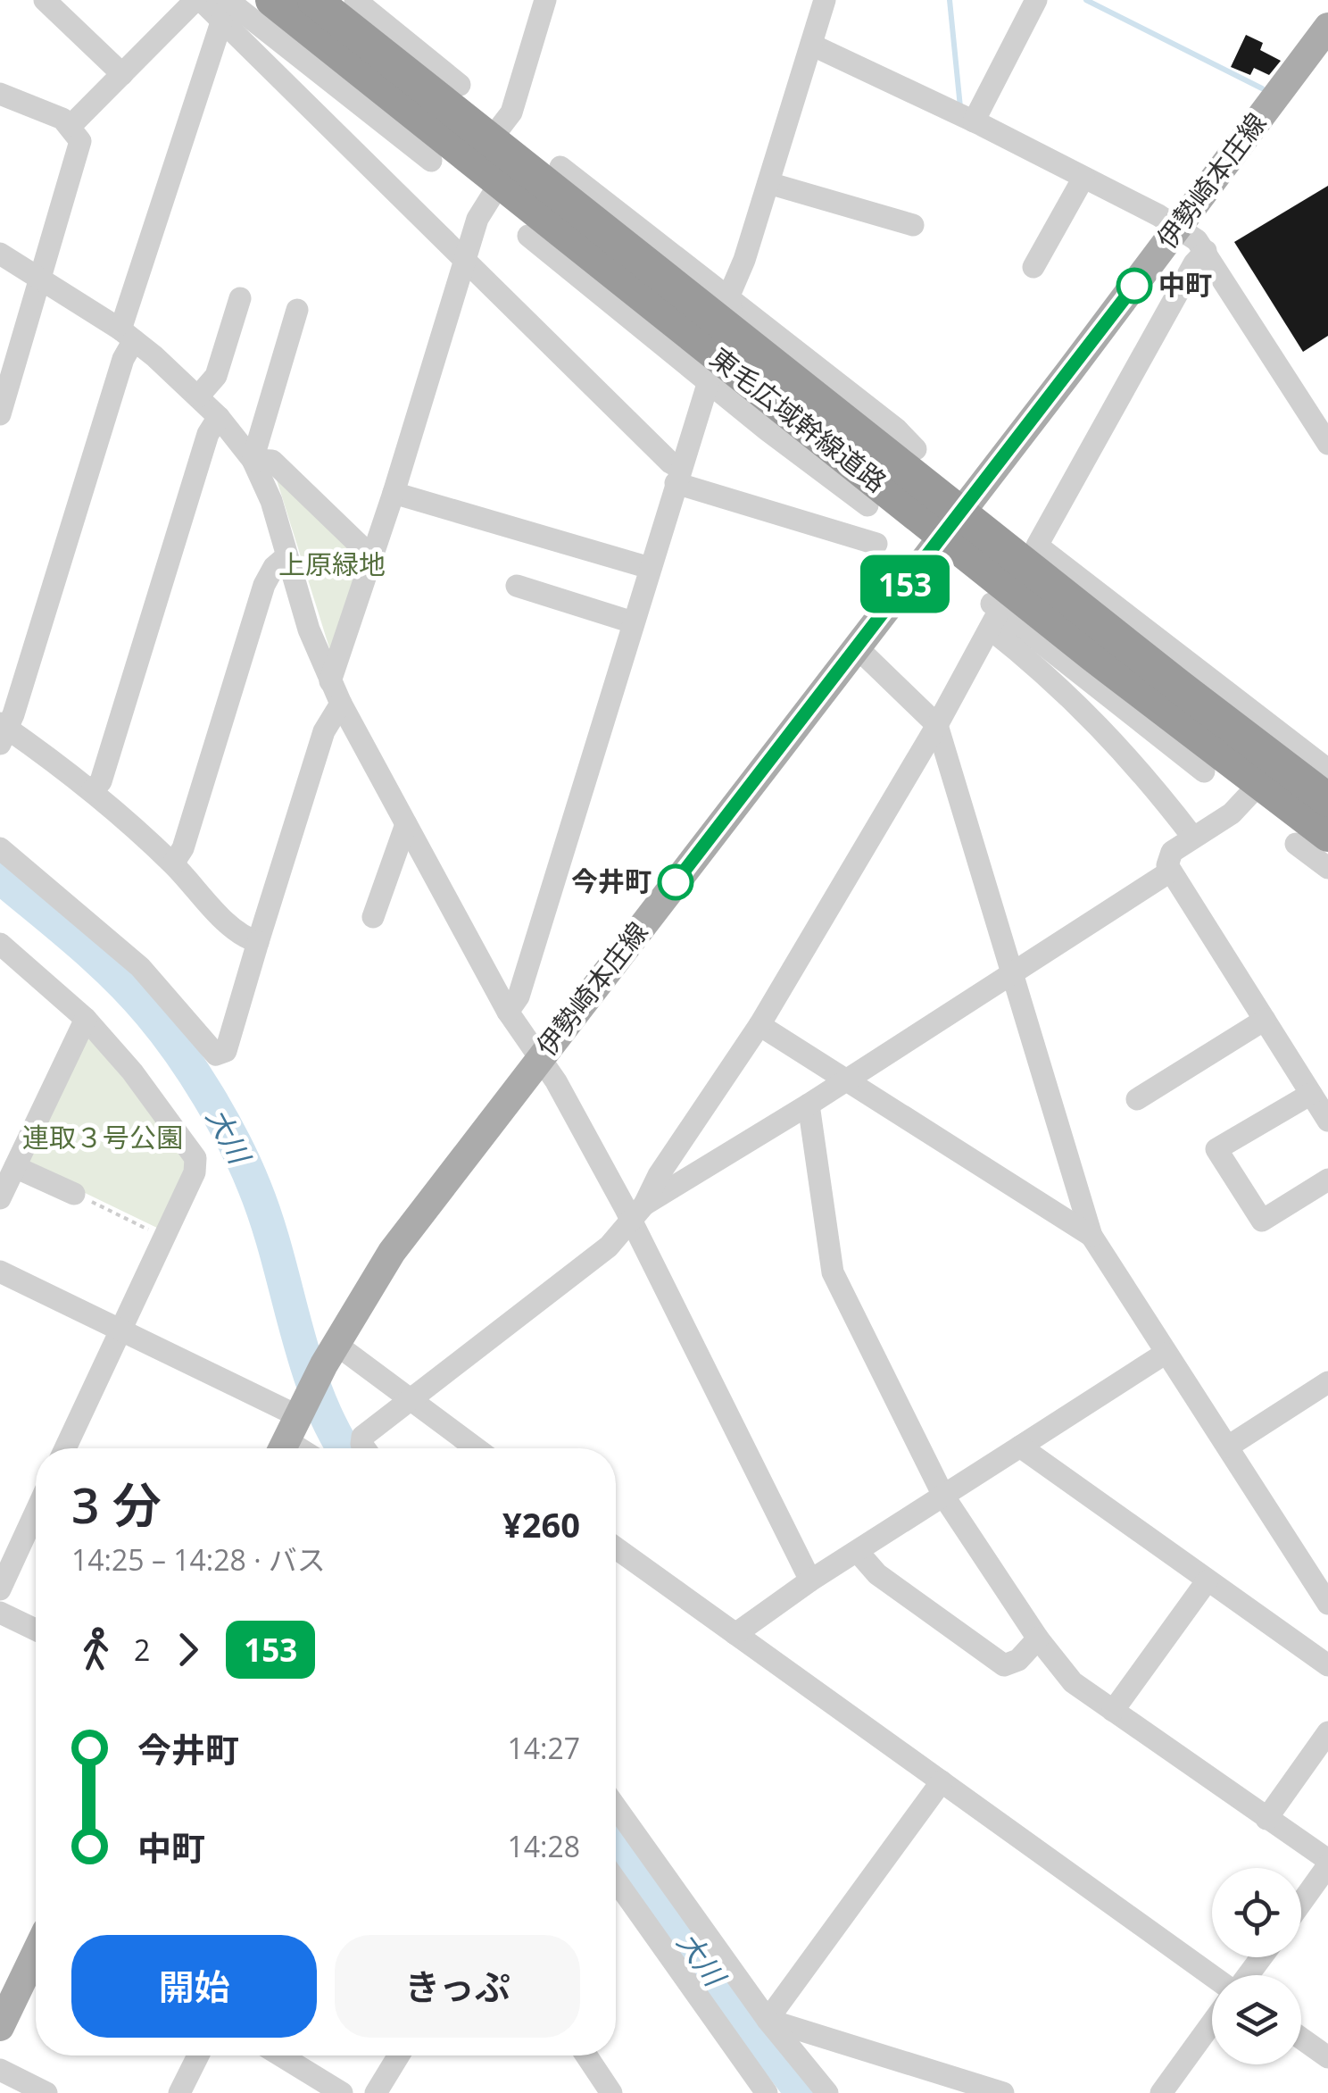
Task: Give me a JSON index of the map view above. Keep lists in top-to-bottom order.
{
  "streets": {
    "highway": ["東毛広域幹線道路"],
    "main road": ["伊勢崎本庄線"]
  },
  "crossings": [
    ["伊勢崎本庄線", "東毛広域幹線道路"]
  ],
  "water": ["大川"],
  "parks": ["上原緑地", "連取３号公園"],
  "places": ["中町", "今井町"],
  "lines": ["bus line 153"],
  "page": {
    "on_map": "153",
    "heading": ["3 分", "14:25 – 14:28 · バス", "¥260"],
    "legs": ["2", "153"],
    "list": [
      {
        "name": "今井町",
        "value": "14:27"
      },
      {
        "name": "中町",
        "value": "14:28"
      }
    ],
    "buttons": ["開始", "きっぷ"]
  }
}
